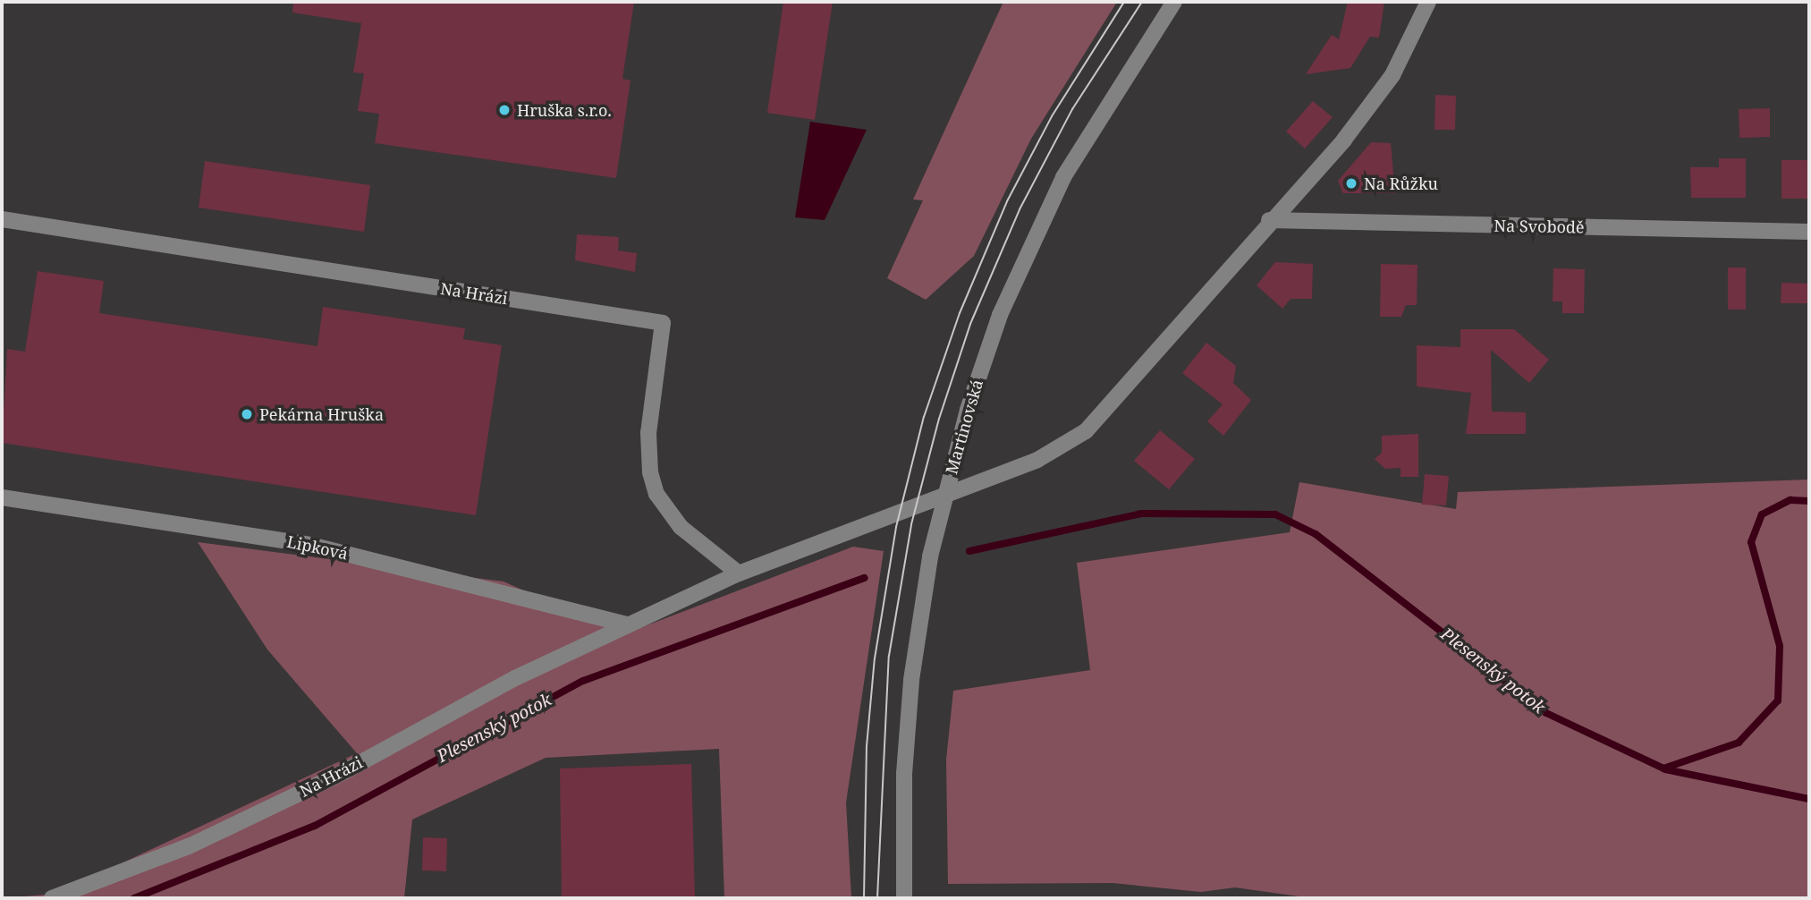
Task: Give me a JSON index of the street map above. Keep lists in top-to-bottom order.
{
  "streets": {
    "street": [
      "Na Svobodě",
      "Na Hrázi",
      "Martinovská",
      "Lipková"
    ]
  },
  "crossings": [
    ["Na Hrázi", "Martinovská"],
    ["Na Hrázi", "Lipková"]
  ],
  "water": ["Plesenský potok"],
  "places": ["Hruška s.r.o.", "Na Růžku", "Pekárna Hruška"]
}
